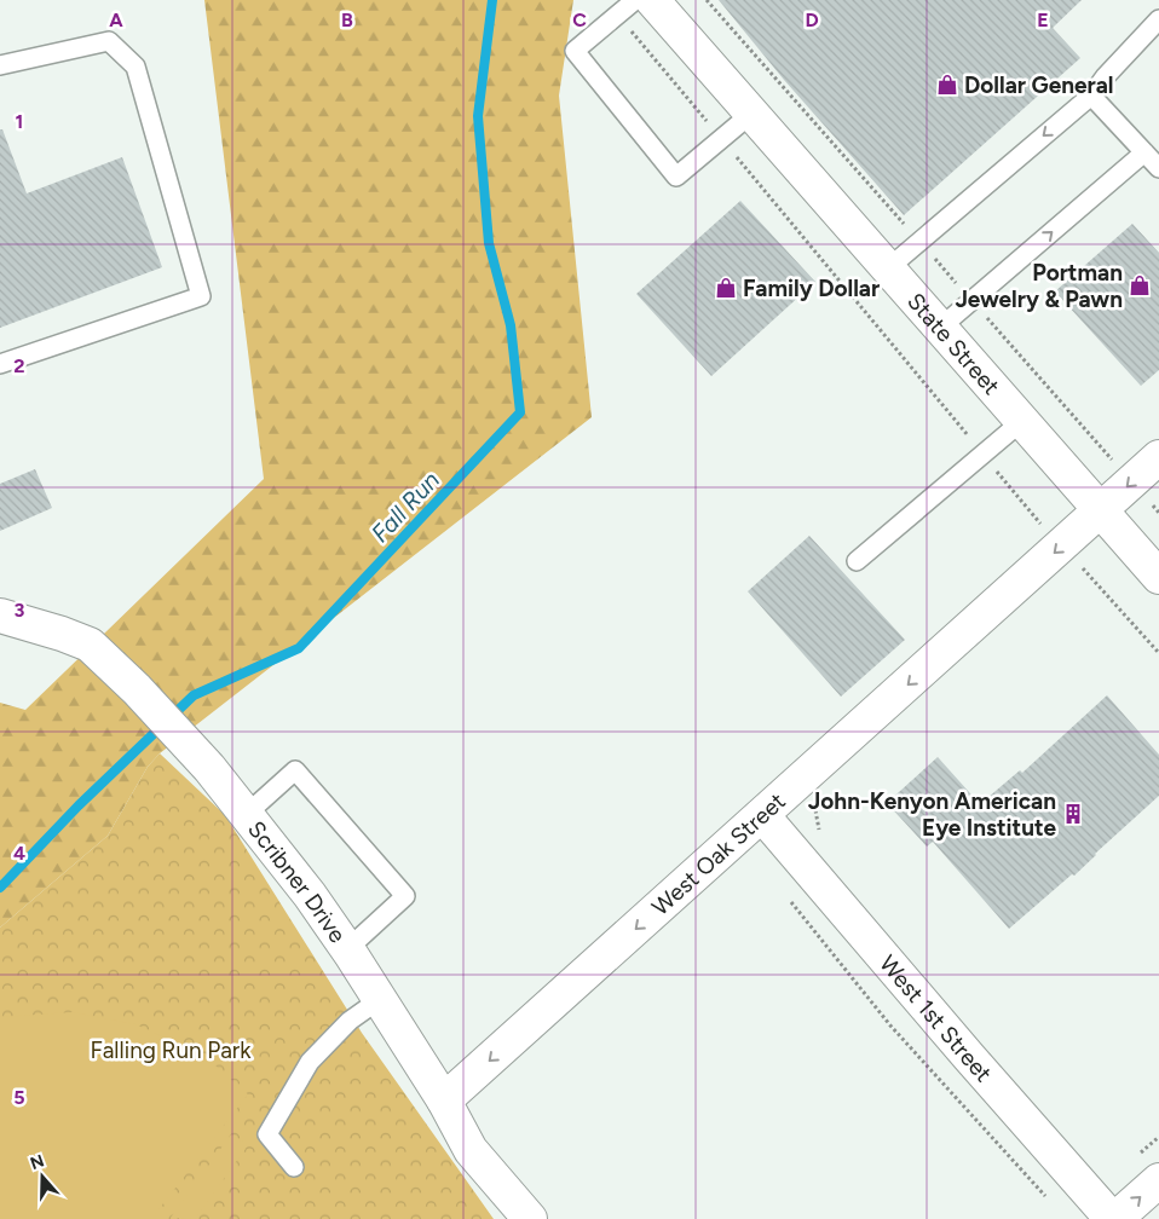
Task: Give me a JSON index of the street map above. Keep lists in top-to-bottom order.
{
  "streets": {
    "street": [
      "State Street",
      "West Oak Street",
      "Scribner Drive",
      "West 1st Street"
    ]
  },
  "crossings": [
    ["State Street", "West Oak Street"],
    ["West Oak Street", "Scribner Drive"],
    ["West Oak Street", "West 1st Street"]
  ],
  "one_way": ["West Oak Street"],
  "water": ["Fall Run"],
  "parks": ["Falling Run Park"],
  "places": {
    "shop": ["Dollar General", "Portman Jewelry & Pawn", "Family Dollar"],
    "building": ["John-Kenyon American Eye Institute"]
  },
  "north": "top",
  "grid": {
    "columns": [
      "A",
      "B",
      "C",
      "D",
      "E"
    ],
    "rows": [
      "1",
      "2",
      "3",
      "4",
      "5"
    ]
  }
}
